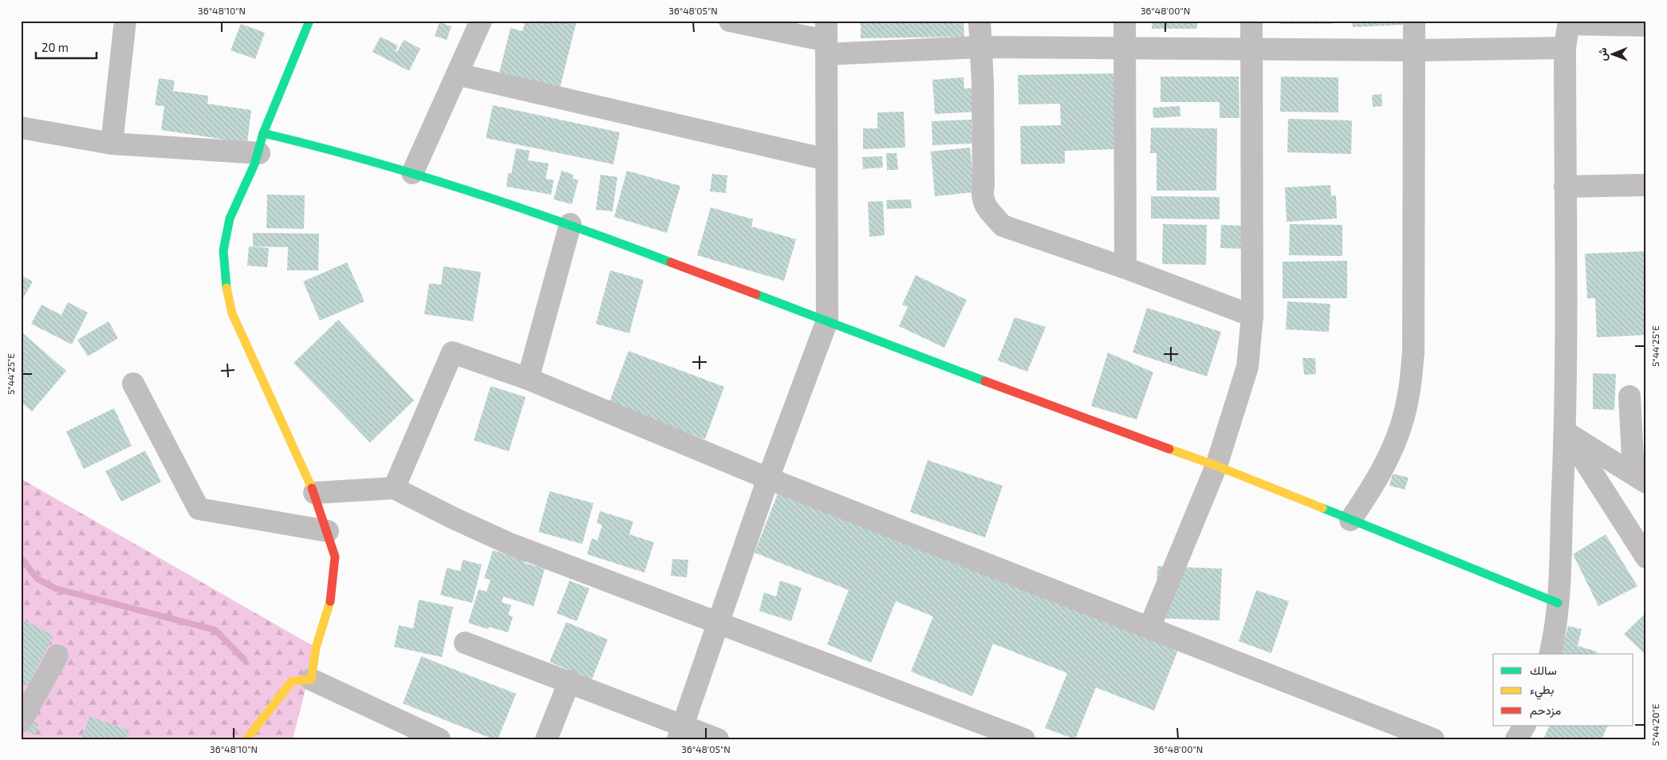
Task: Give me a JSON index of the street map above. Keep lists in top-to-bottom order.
{
  "legend": ["سالك", "بطيء", "مزدحم"],
  "scale_bar": "20 m",
  "north": "left",
  "coordinates": [
    "36°48'10\"N",
    "36°48'05\"N",
    "36°48'00\"N",
    "5°44'25\"E",
    "5°44'20\"E"
  ]
}
